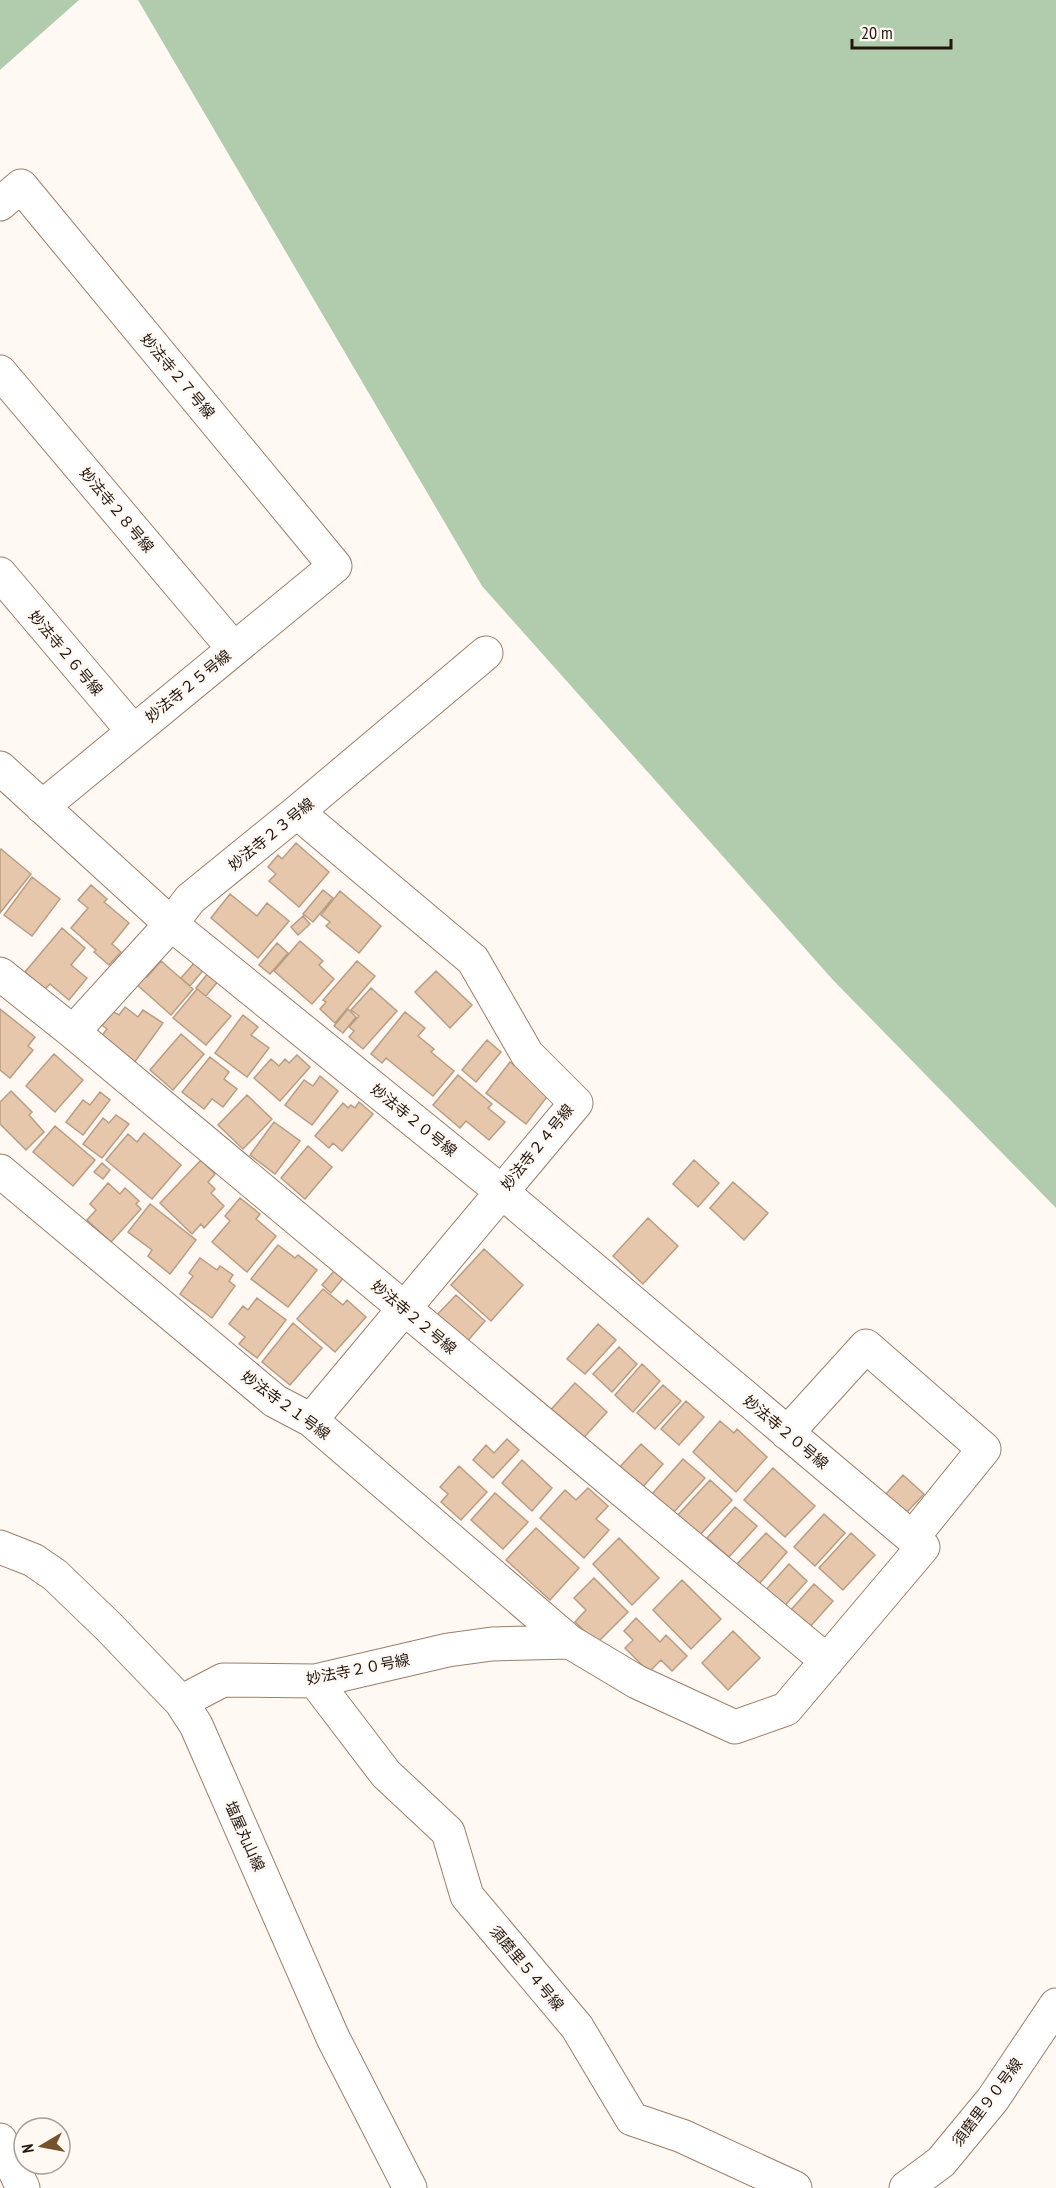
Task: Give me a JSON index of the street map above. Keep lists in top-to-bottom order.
{
  "streets": {
    "street": [
      "妙法寺２７号線",
      "妙法寺２８号線",
      "妙法寺２６号線",
      "妙法寺２５号線",
      "妙法寺２３号線",
      "妙法寺２０号線",
      "妙法寺２４号線",
      "妙法寺２２号線",
      "妙法寺２１号線",
      "塩屋丸山線",
      "須磨里５４号線",
      "須磨里９０号線"
    ]
  },
  "crossings": [
    ["妙法寺２７号線", "妙法寺２５号線"],
    ["妙法寺２８号線", "妙法寺２５号線"],
    ["妙法寺２６号線", "妙法寺２５号線"],
    ["妙法寺２５号線", "妙法寺２０号線"],
    ["妙法寺２３号線", "妙法寺２０号線"],
    ["妙法寺２３号線", "妙法寺２４号線"],
    ["妙法寺２３号線", "妙法寺２２号線"],
    ["妙法寺２０号線", "妙法寺２４号線"],
    ["妙法寺２０号線", "妙法寺２１号線"],
    ["妙法寺２０号線", "塩屋丸山線"],
    ["妙法寺２０号線", "須磨里５４号線"],
    ["妙法寺２４号線", "妙法寺２２号線"],
    ["妙法寺２４号線", "妙法寺２１号線"]
  ],
  "scale_bar": "20 m",
  "north": "left"
}
